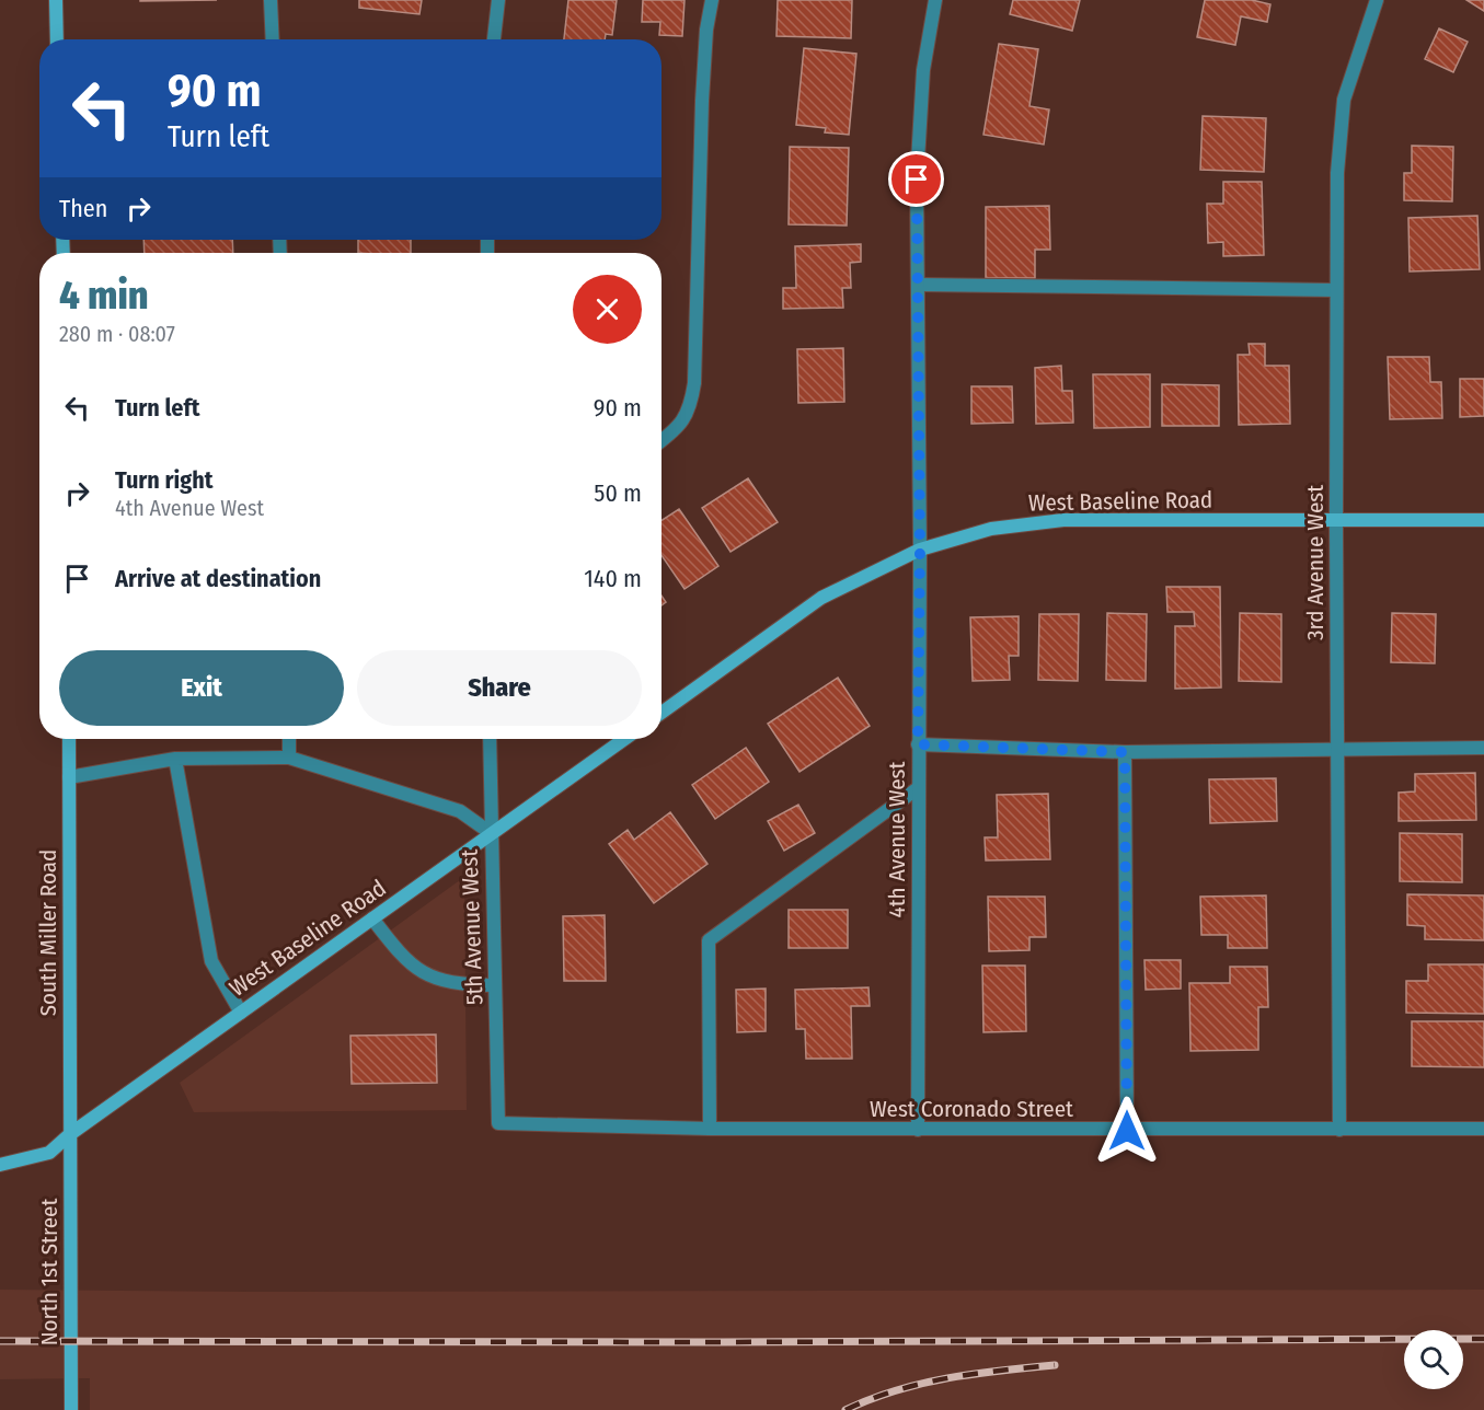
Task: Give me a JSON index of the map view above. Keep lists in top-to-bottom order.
{
  "streets": {
    "main road": ["West Baseline Road", "South Miller Road", "North 1st Street"],
    "street": [
      "3rd Avenue West",
      "4th Avenue West",
      "5th Avenue West",
      "West Coronado Street"
    ]
  },
  "crossings": [
    ["West Baseline Road", "3rd Avenue West"],
    ["West Baseline Road", "4th Avenue West"],
    ["West Baseline Road", "5th Avenue West"],
    ["West Baseline Road", "South Miller Road"],
    ["West Baseline Road", "North 1st Street"],
    ["3rd Avenue West", "West Coronado Street"],
    ["4th Avenue West", "West Coronado Street"],
    ["5th Avenue West", "West Coronado Street"],
    ["South Miller Road", "North 1st Street"]
  ],
  "page": {
    "turn": ["90 m", "Turn left"],
    "then": "Then",
    "heading": ["4 min", "280 m · 08:07"],
    "list": [
      {
        "name": "Turn left",
        "value": "90 m"
      },
      {
        "name": "Turn right",
        "note": "4th Avenue West",
        "value": "50 m"
      },
      {
        "name": "Arrive at destination",
        "value": "140 m"
      }
    ],
    "buttons": ["Exit", "Share"]
  }
}
